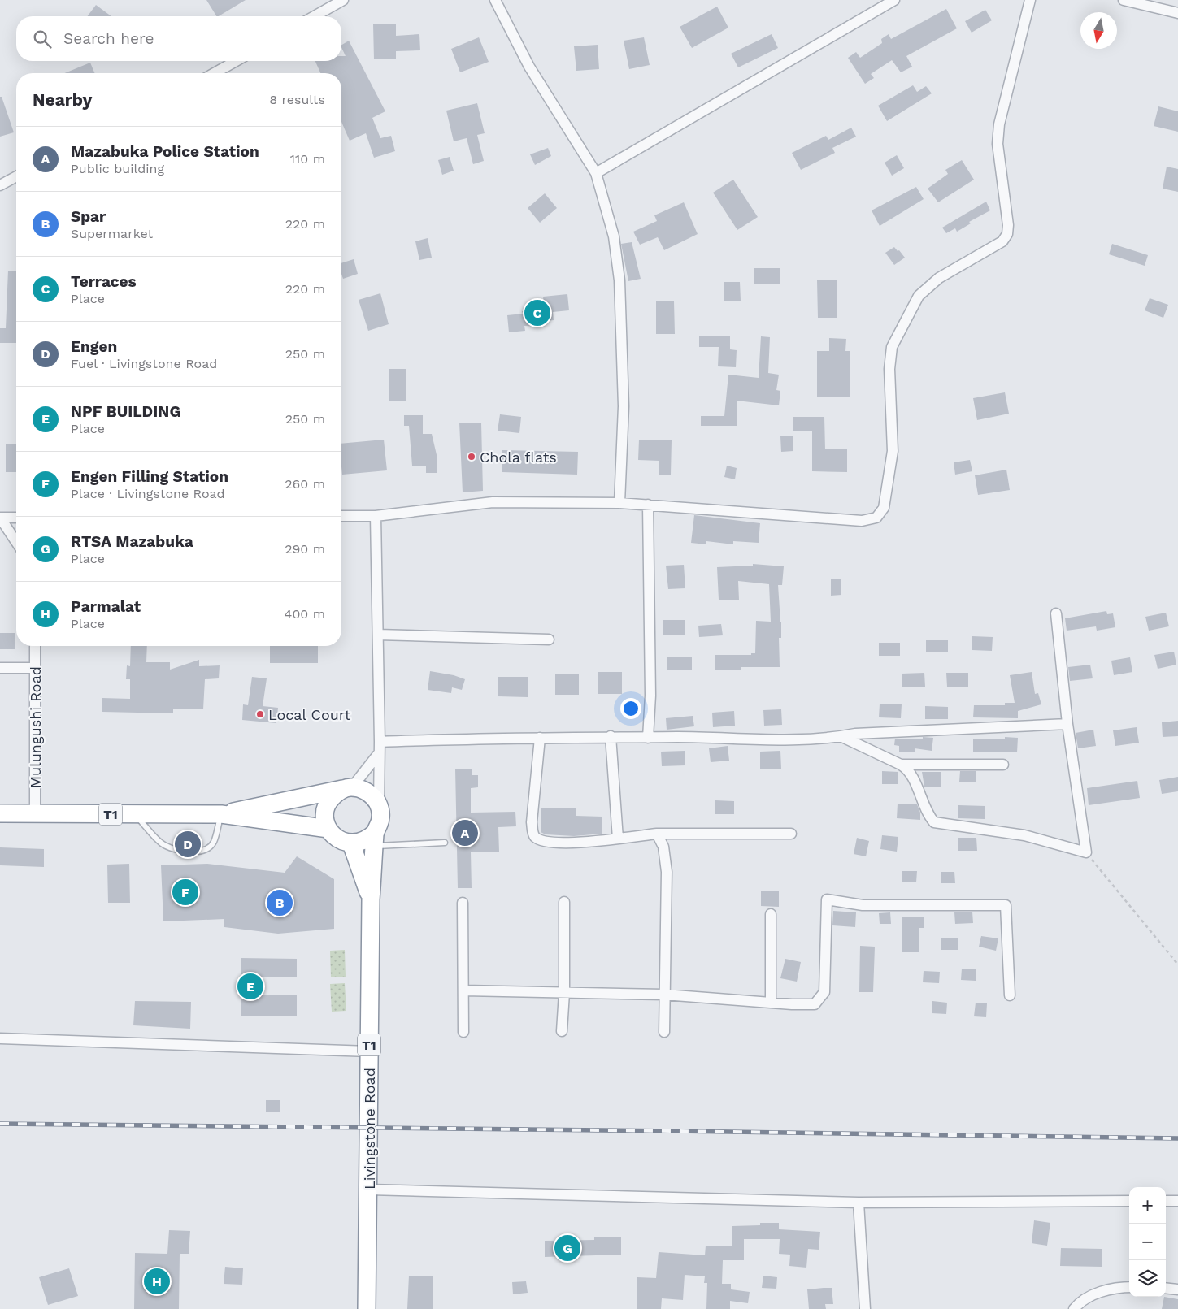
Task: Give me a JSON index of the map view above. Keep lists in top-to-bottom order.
{
  "streets": {
    "highway": ["T1", "Livingstone Road"],
    "street": ["Mulungushi Road"]
  },
  "crossings": [
    ["Mulungushi Road", "T1"],
    ["T1", "Livingstone Road"]
  ],
  "places": ["Chola flats", "Local Court"],
  "north": "bottom",
  "page": {
    "search": "Search here",
    "heading": ["Nearby", "8 results"],
    "list": [
      {
        "mark": "A",
        "name": "Mazabuka Police Station",
        "note": "Public building",
        "value": "110 m"
      },
      {
        "mark": "B",
        "name": "Spar",
        "note": "Supermarket",
        "value": "220 m"
      },
      {
        "mark": "C",
        "name": "Terraces",
        "note": "Place",
        "value": "220 m"
      },
      {
        "mark": "D",
        "name": "Engen",
        "note": "Fuel · Livingstone Road",
        "value": "250 m"
      },
      {
        "mark": "E",
        "name": "NPF BUILDING",
        "note": "Place",
        "value": "250 m"
      },
      {
        "mark": "F",
        "name": "Engen Filling Station",
        "note": "Place · Livingstone Road",
        "value": "260 m"
      },
      {
        "mark": "G",
        "name": "RTSA Mazabuka",
        "note": "Place",
        "value": "290 m"
      },
      {
        "mark": "H",
        "name": "Parmalat",
        "note": "Place",
        "value": "400 m"
      }
    ],
    "pins": [
      "C",
      "A",
      "D",
      "F",
      "B",
      "E",
      "G",
      "H"
    ],
    "map_buttons": ["+", "−"]
  }
}
